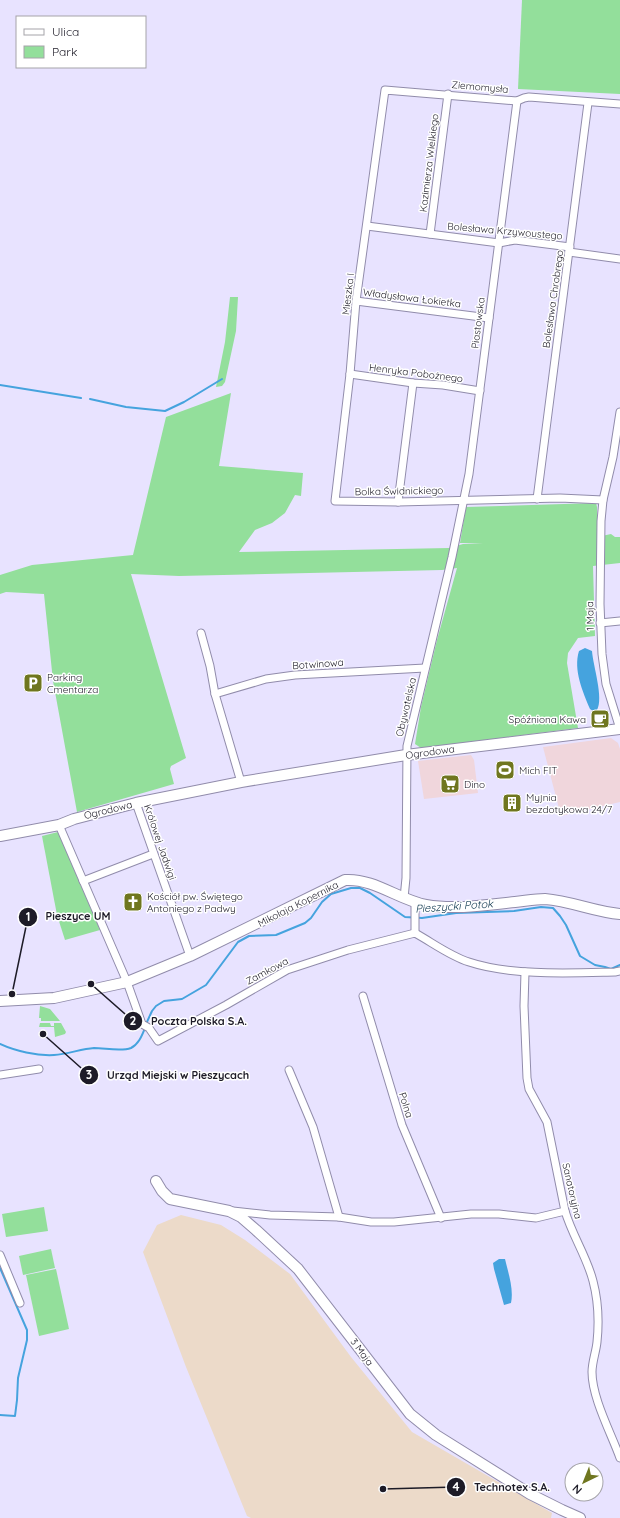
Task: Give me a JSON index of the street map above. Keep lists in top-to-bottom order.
{
  "streets": {
    "street": [
      "Ziemomysła",
      "Kazimierza Wielkiego",
      "Bolesława Krzywoustego",
      "Mieszka I",
      "Władysława Łokietka",
      "Bolesława Chrobrego",
      "Piastowska",
      "Henryka Pobożnego",
      "Bolka Świdnickiego",
      "1 Maja",
      "Botwinowa",
      "Obywatelska",
      "Ogrodowa",
      "Królowej Jadwigi",
      "Mikołaja Kopernika",
      "Zamkowa",
      "Polna",
      "Sanatoryjna",
      "3 Maja"
    ]
  },
  "crossings": [
    ["Ziemomysła", "Kazimierza Wielkiego"],
    ["Ziemomysła", "Mieszka I"],
    ["Ziemomysła", "Bolesława Chrobrego"],
    ["Ziemomysła", "Piastowska"],
    ["Kazimierza Wielkiego", "Bolesława Krzywoustego"],
    ["Bolesława Krzywoustego", "Mieszka I"],
    ["Bolesława Krzywoustego", "Bolesława Chrobrego"],
    ["Bolesława Krzywoustego", "Piastowska"],
    ["Mieszka I", "Władysława Łokietka"],
    ["Mieszka I", "Henryka Pobożnego"],
    ["Mieszka I", "Bolka Świdnickiego"],
    ["Władysława Łokietka", "Piastowska"],
    ["Bolesława Chrobrego", "Bolka Świdnickiego"],
    ["Piastowska", "Henryka Pobożnego"],
    ["Piastowska", "Bolka Świdnickiego"],
    ["Piastowska", "Obywatelska"],
    ["Bolka Świdnickiego", "1 Maja"],
    ["1 Maja", "Ogrodowa"],
    ["Botwinowa", "Obywatelska"],
    ["Obywatelska", "Ogrodowa"],
    ["Obywatelska", "Mikołaja Kopernika"],
    ["Ogrodowa", "Królowej Jadwigi"],
    ["Królowej Jadwigi", "Mikołaja Kopernika"],
    ["Mikołaja Kopernika", "Zamkowa"]
  ],
  "water": ["Pieszycki Potok"],
  "places": {
    "parking": ["Parking Cmentarza"],
    "cafe": ["Spóźniona Kawa"],
    "sports": ["Mich FIT"],
    "supermarket": ["Dino"],
    "building": ["Myjnia bezdotykowa 24/7"],
    "church": ["Kościół pw. Świętego Antoniego z Padwy"],
    "other": [
      "Poczta Polska S.A.",
      "Pieszyce UM",
      "Urząd Miejski w Pieszycach",
      "Technotex S.A."
    ]
  },
  "legend": ["Ulica", "Park"],
  "north": "bottom left"
}
